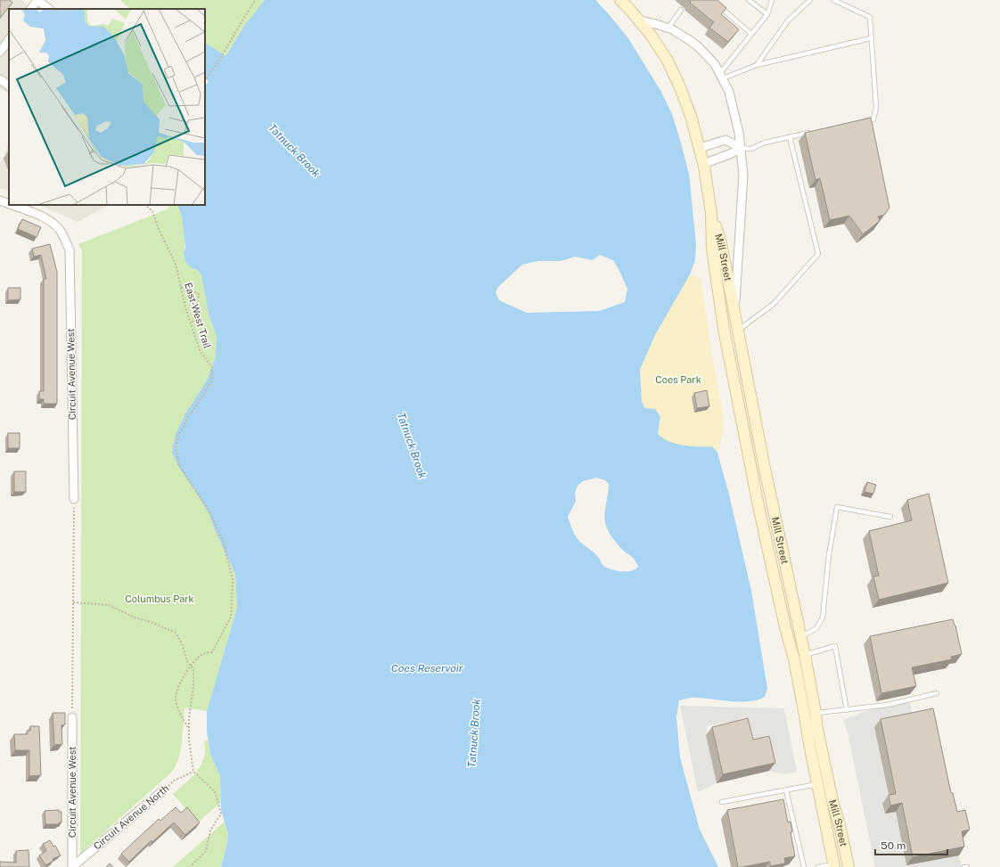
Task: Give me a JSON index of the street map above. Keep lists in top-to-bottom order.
{
  "streets": {
    "main road": ["Mill Street"],
    "street": ["Circuit Avenue West", "Circuit Avenue North"],
    "path": ["East-West Trail"]
  },
  "crossings": [
    ["Circuit Avenue West", "Circuit Avenue North"]
  ],
  "water": ["Tatnuck Brook", "Coes Reservoir"],
  "parks": ["Coes Park", "Columbus Park"],
  "scale_bar": "50 m"
}
